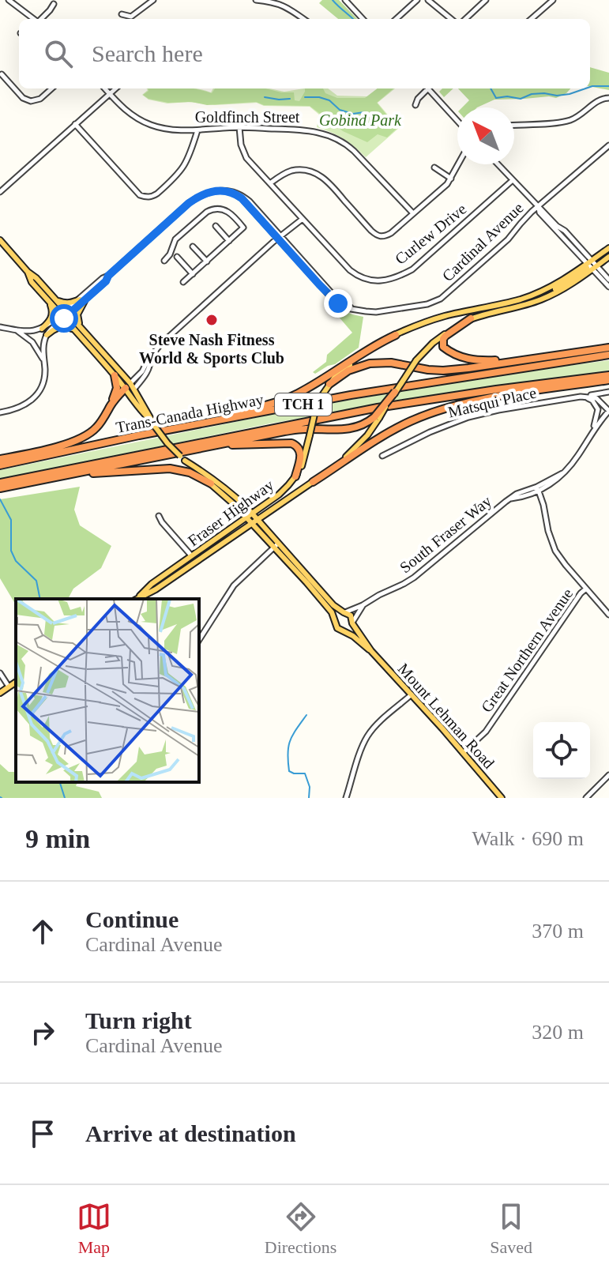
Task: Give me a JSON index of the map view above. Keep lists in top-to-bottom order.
{
  "streets": {
    "highway": ["TCH 1", "Trans-Canada Highway"],
    "main road": ["Fraser Highway", "Mount Lehman Road"],
    "street": [
      "Goldfinch Street",
      "Curlew Drive",
      "Cardinal Avenue",
      "Matsqui Place",
      "South Fraser Way",
      "Great Northern Avenue"
    ]
  },
  "crossings": [
    ["Goldfinch Street", "Curlew Drive"],
    ["South Fraser Way", "Mount Lehman Road"],
    ["Great Northern Avenue", "Mount Lehman Road"]
  ],
  "parks": ["Gobind Park"],
  "places": ["Steve Nash Fitness World & Sports Club"],
  "north": "top left",
  "page": {
    "search": "Search here",
    "heading": ["9 min", "Walk · 690 m"],
    "list": [
      ["Continue", "Cardinal Avenue", "370 m"],
      ["Turn right", "Cardinal Avenue", "320 m"],
      "Arrive at destination"
    ],
    "nav": ["Map", "Directions", "Saved"]
  }
}
